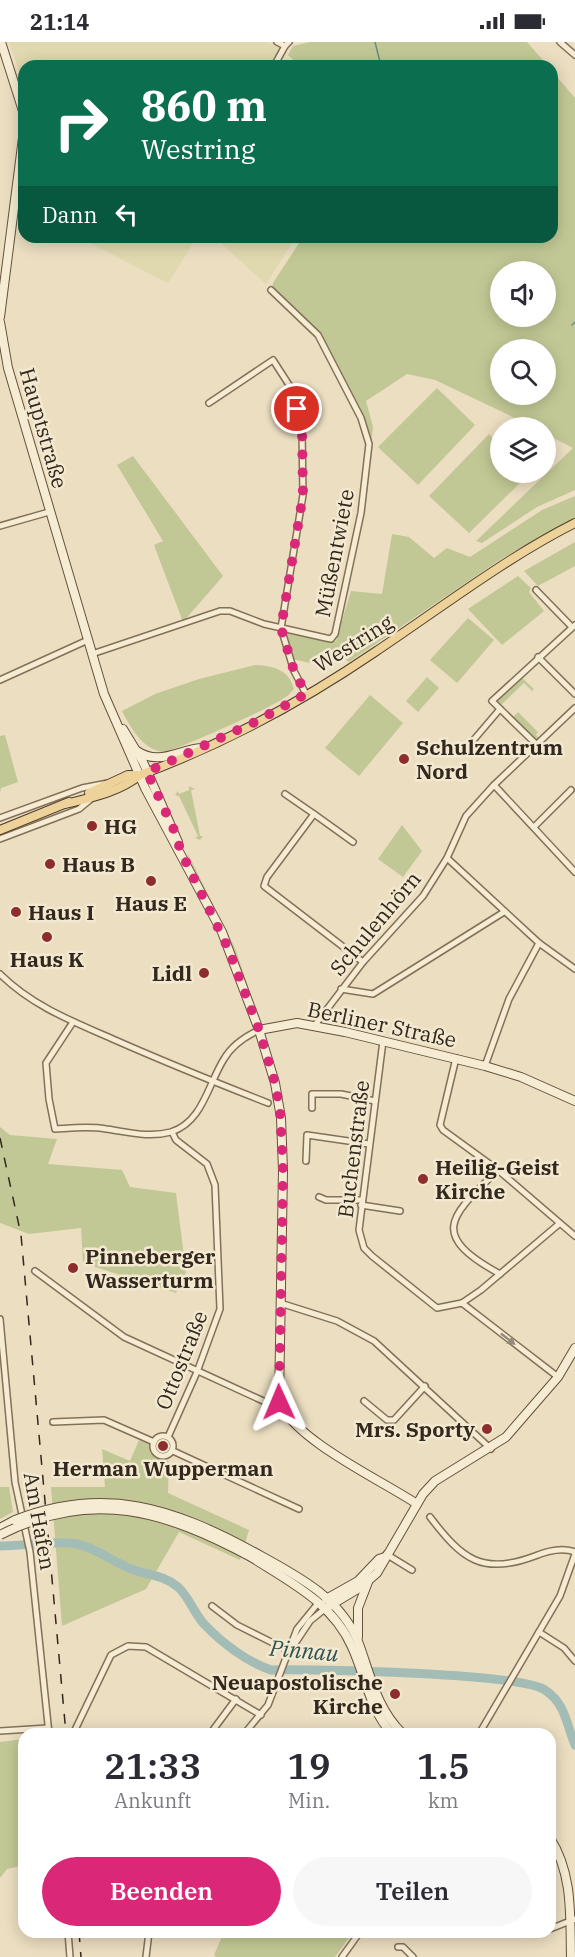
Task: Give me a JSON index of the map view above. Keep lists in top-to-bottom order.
{
  "streets": {
    "main road": ["Hauptstraße", "Westring", "Berliner Straße"],
    "street": [
      "Müßentwiete",
      "Schulenhörn",
      "Buchenstraße",
      "Ottostraße",
      "Am Hafen"
    ]
  },
  "crossings": [
    ["Hauptstraße", "Müßentwiete"],
    ["Schulenhörn", "Berliner Straße"],
    ["Berliner Straße", "Buchenstraße"],
    ["Berliner Straße", "Ottostraße"]
  ],
  "water": ["Pinnau"],
  "places": [
    "Schulzentrum Nord",
    "HG",
    "Haus B",
    "Haus E",
    "Haus I",
    "Haus K",
    "Lidl",
    "Heilig-Geist Kirche",
    "Pinneberger Wasserturm",
    "Mrs. Sporty",
    "Herman Wupperman",
    "Neuapostolische Kirche"
  ],
  "page": {
    "status": "21:14",
    "turn": ["860 m", "Westring"],
    "then": "Dann",
    "eta": [
      "21:33",
      "Ankunft",
      "19",
      "Min.",
      "1.5",
      "km"
    ],
    "buttons": ["Beenden", "Teilen"]
  }
}
